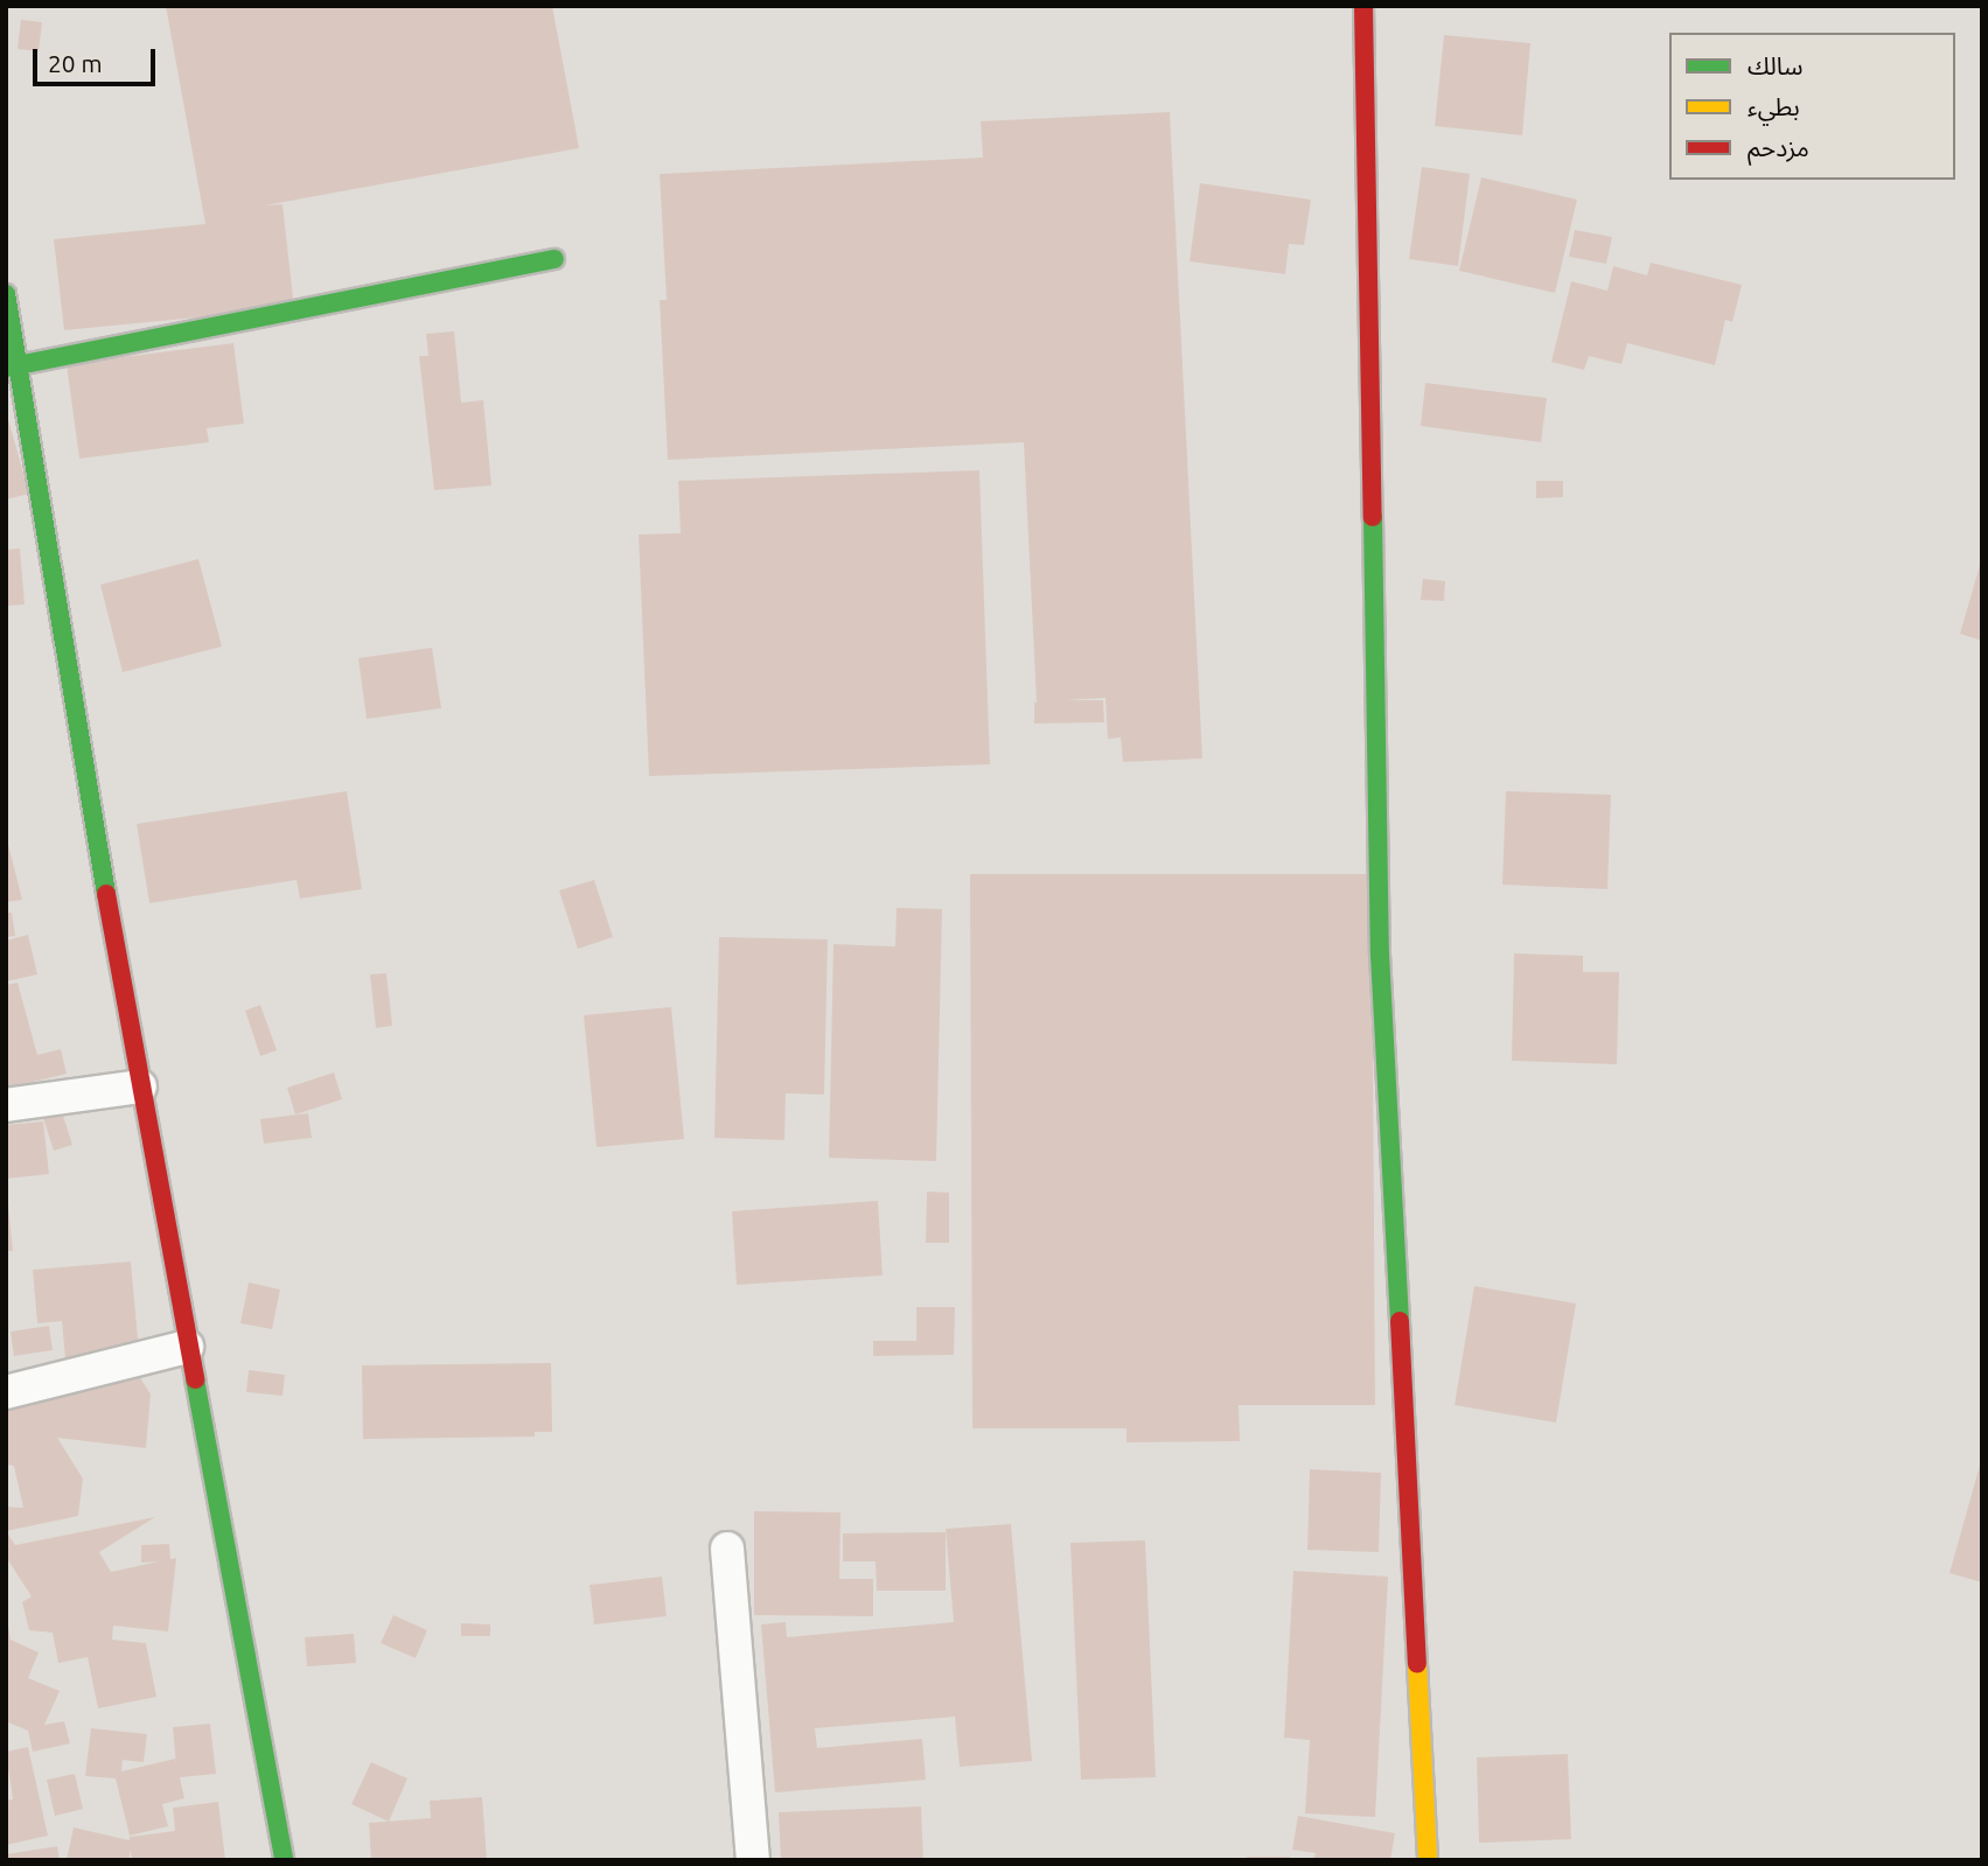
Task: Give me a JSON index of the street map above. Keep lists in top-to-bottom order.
{
  "legend": ["سالك", "بطيء", "مزدحم"],
  "scale_bar": "20 m"
}
